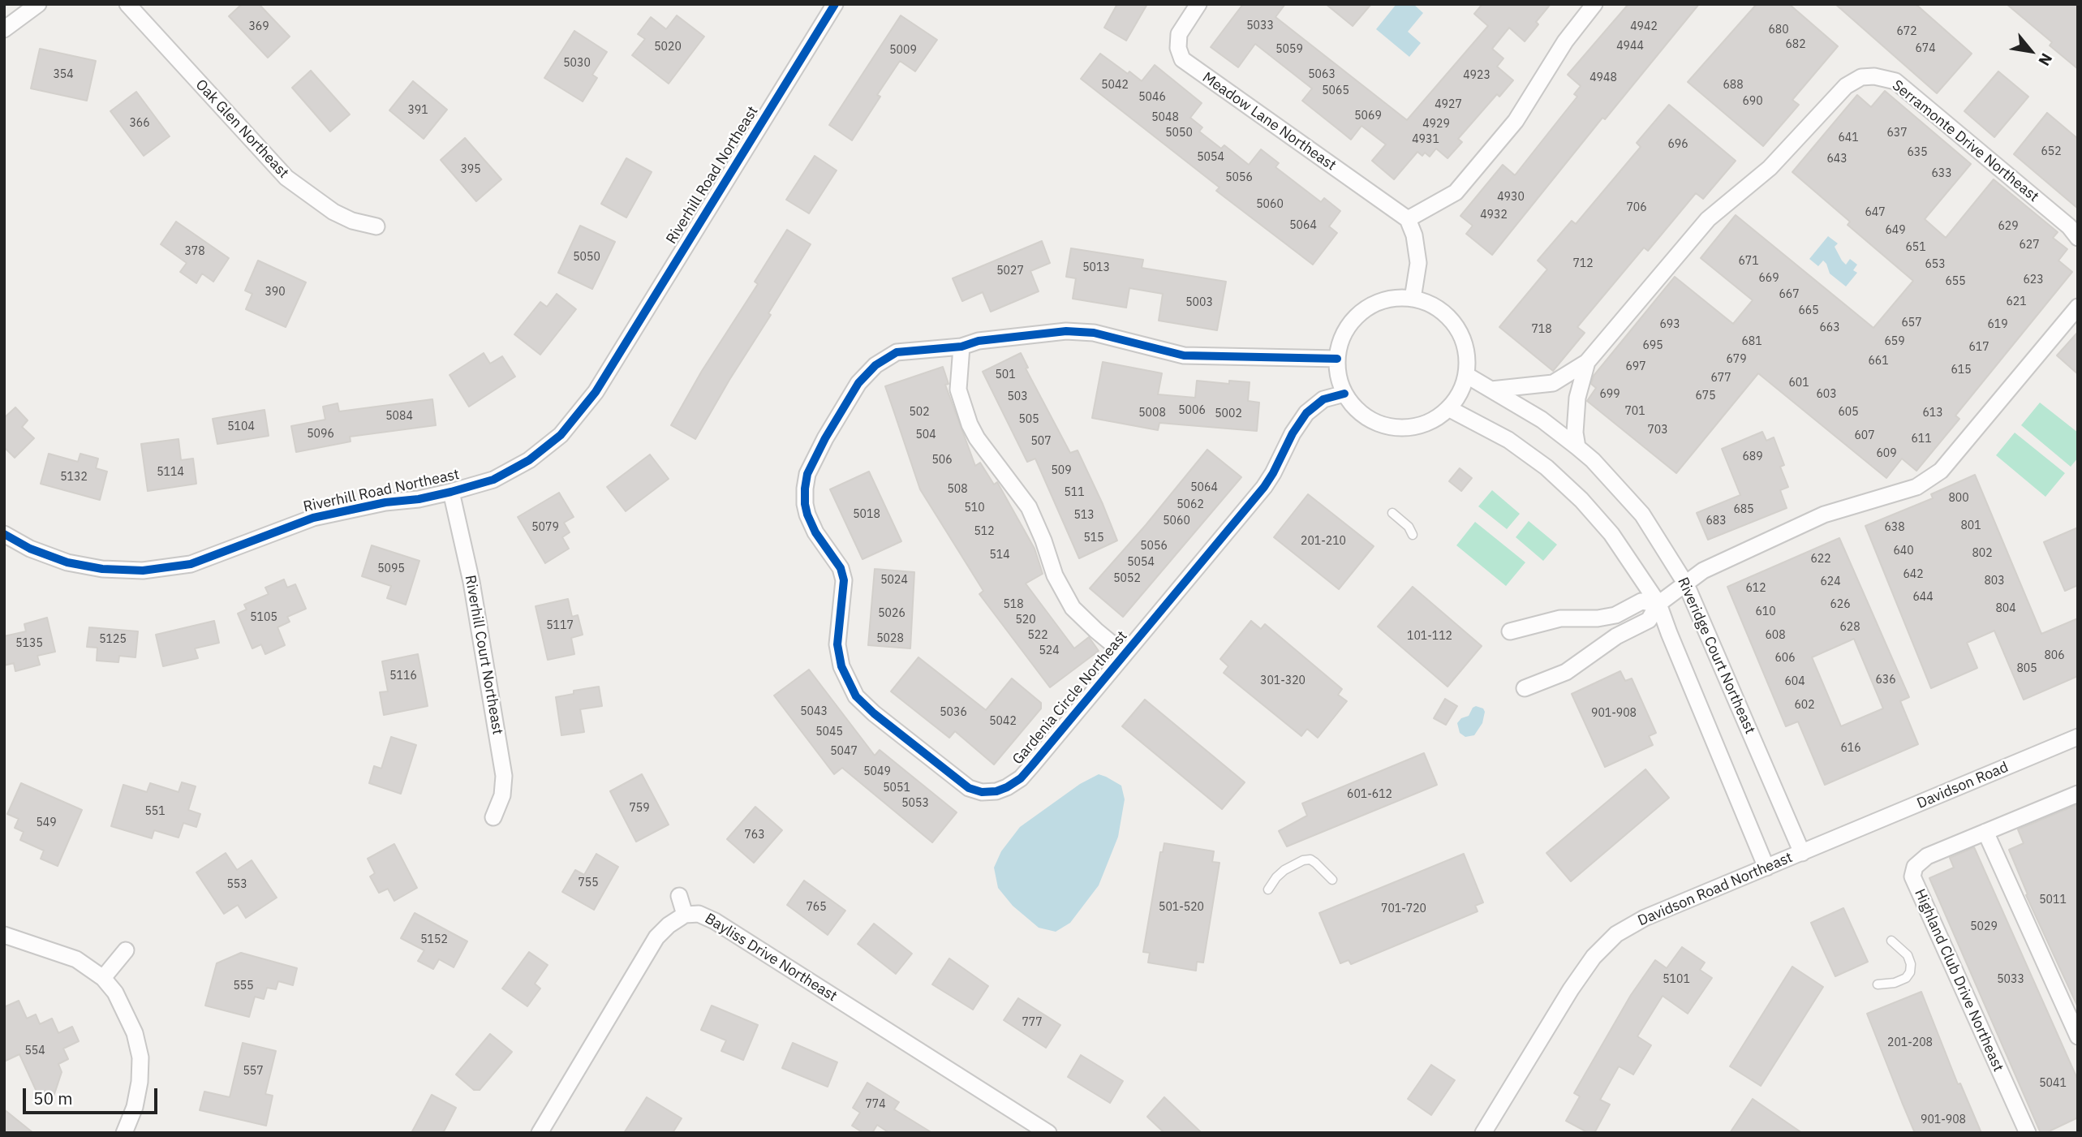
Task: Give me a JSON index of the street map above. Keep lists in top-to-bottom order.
{
  "streets": {
    "street": [
      "Meadow Lane Northeast",
      "Oak Glen Northeast",
      "Serramonte Drive Northeast",
      "Riverhill Road Northeast",
      "Riverhill Court Northeast",
      "Riveridge Court Northeast",
      "Gardenia Circle Northeast",
      "Davidson Road",
      "Davidson Road Northeast",
      "Bayliss Drive Northeast",
      "Highland Club Drive Northeast"
    ]
  },
  "crossings": [
    ["Serramonte Drive Northeast", "Riveridge Court Northeast"],
    ["Riverhill Road Northeast", "Riverhill Court Northeast"],
    ["Riveridge Court Northeast", "Gardenia Circle Northeast"],
    ["Riveridge Court Northeast", "Davidson Road Northeast"],
    ["Davidson Road", "Davidson Road Northeast"]
  ],
  "house_numbers": [
    "5033",
    "369",
    "4942",
    "680",
    "672",
    "682",
    "4944",
    "5020",
    "674",
    "5059",
    "5009",
    "5030",
    "354",
    "5063",
    "4923",
    "4948",
    "5042",
    "688",
    "5065",
    "5046",
    "690",
    "4927",
    "391",
    "5069",
    "5048",
    "366",
    "4929",
    "5050",
    "637",
    "641",
    "4931",
    "696",
    "652",
    "635",
    "5054",
    "643",
    "395",
    "633",
    "5056",
    "4930",
    "5060",
    "706",
    "647",
    "4932",
    "5064",
    "629",
    "649",
    "627",
    "651",
    "378",
    "5050",
    "671",
    "712",
    "653",
    "5013",
    "5027",
    "669",
    "623",
    "655",
    "390",
    "667",
    "621",
    "5003",
    "665",
    "657",
    "693",
    "619",
    "663",
    "718",
    "681",
    "659",
    "695",
    "617",
    "679",
    "661",
    "697",
    "615",
    "501",
    "677",
    "601",
    "699",
    "603",
    "675",
    "503",
    "5006",
    "701",
    "502",
    "605",
    "5008",
    "613",
    "5002",
    "5084",
    "505",
    "5104",
    "703",
    "5096",
    "504",
    "607",
    "611",
    "507",
    "609",
    "689",
    "506",
    "509",
    "5114",
    "5132",
    "5064",
    "508",
    "511",
    "800",
    "5062",
    "510",
    "685",
    "5018",
    "513",
    "5060",
    "683",
    "801",
    "5079",
    "638",
    "512",
    "515",
    "201-210",
    "5056",
    "640",
    "802",
    "514",
    "622",
    "5054",
    "5095",
    "642",
    "5052",
    "5024",
    "803",
    "624",
    "612",
    "644",
    "518",
    "626",
    "804",
    "610",
    "5026",
    "5105",
    "520",
    "5117",
    "628",
    "522",
    "608",
    "101-112",
    "5028",
    "5125",
    "5135",
    "524",
    "806",
    "606",
    "805",
    "5116",
    "636",
    "301-320",
    "604",
    "602",
    "5043",
    "5036",
    "901-908",
    "5042",
    "5045",
    "616",
    "5047",
    "5049",
    "5051",
    "601-612",
    "5053",
    "759",
    "551",
    "549",
    "763",
    "755",
    "553",
    "5011",
    "765",
    "501-520",
    "701-720",
    "5029",
    "5152",
    "5101",
    "5033",
    "555",
    "777",
    "201-208",
    "554",
    "557",
    "5041",
    "774",
    "901-908"
  ],
  "scale_bar": "50 m",
  "north": "bottom right"
}
